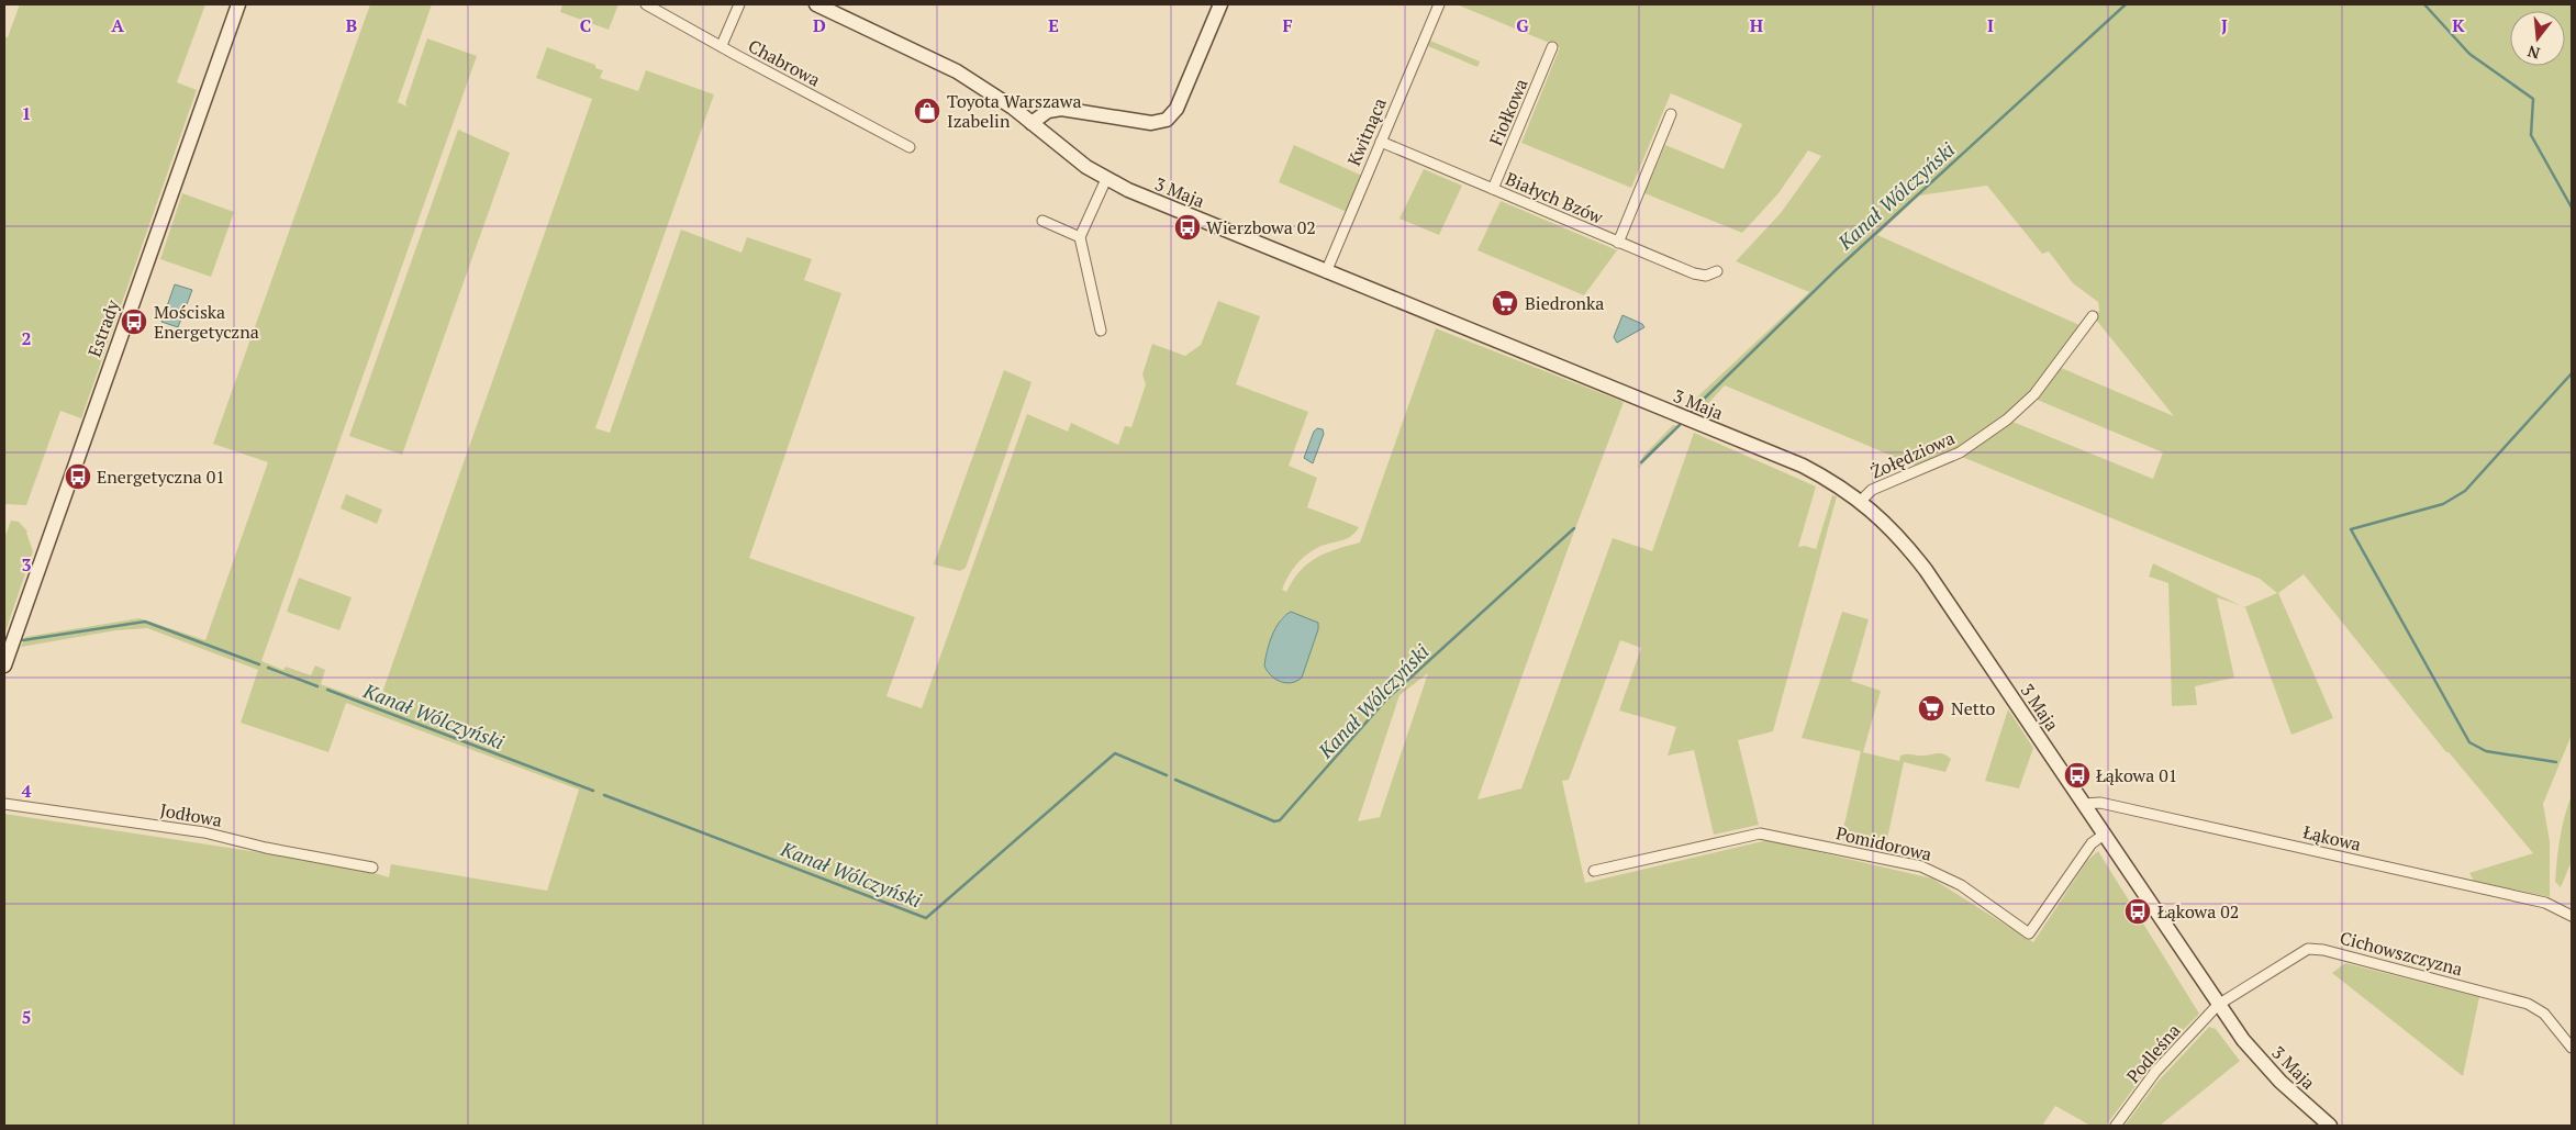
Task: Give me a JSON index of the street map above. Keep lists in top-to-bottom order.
{
  "streets": {
    "street": [
      "Chabrowa",
      "Fiołkowa",
      "Kwitnąca",
      "3 Maja",
      "Białych Bzów",
      "Estrady",
      "Żołędziowa",
      "Jodłowa",
      "Łąkowa",
      "Pomidorowa",
      "Cichowszczyzna",
      "Podleśna"
    ]
  },
  "crossings": [
    ["Fiołkowa", "Białych Bzów"],
    ["Kwitnąca", "3 Maja"],
    ["Kwitnąca", "Białych Bzów"],
    ["3 Maja", "Żołędziowa"],
    ["3 Maja", "Łąkowa"],
    ["3 Maja", "Pomidorowa"],
    ["3 Maja", "Cichowszczyzna"],
    ["3 Maja", "Podleśna"],
    ["Cichowszczyzna", "Podleśna"]
  ],
  "water": ["Kanał Wólczyński"],
  "places": {
    "shop": ["Toyota Warszawa Izabelin"],
    "bus stop": [
      "Wierzbowa 02",
      "Mościska Energetyczna",
      "Energetyczna 01",
      "Łąkowa 01",
      "Łąkowa 02"
    ],
    "supermarket": ["Biedronka", "Netto"]
  },
  "north": "bottom",
  "grid": {
    "columns": [
      "A",
      "B",
      "C",
      "D",
      "E",
      "F",
      "G",
      "H",
      "I",
      "J",
      "K"
    ],
    "rows": [
      "1",
      "2",
      "3",
      "4",
      "5"
    ]
  }
}
